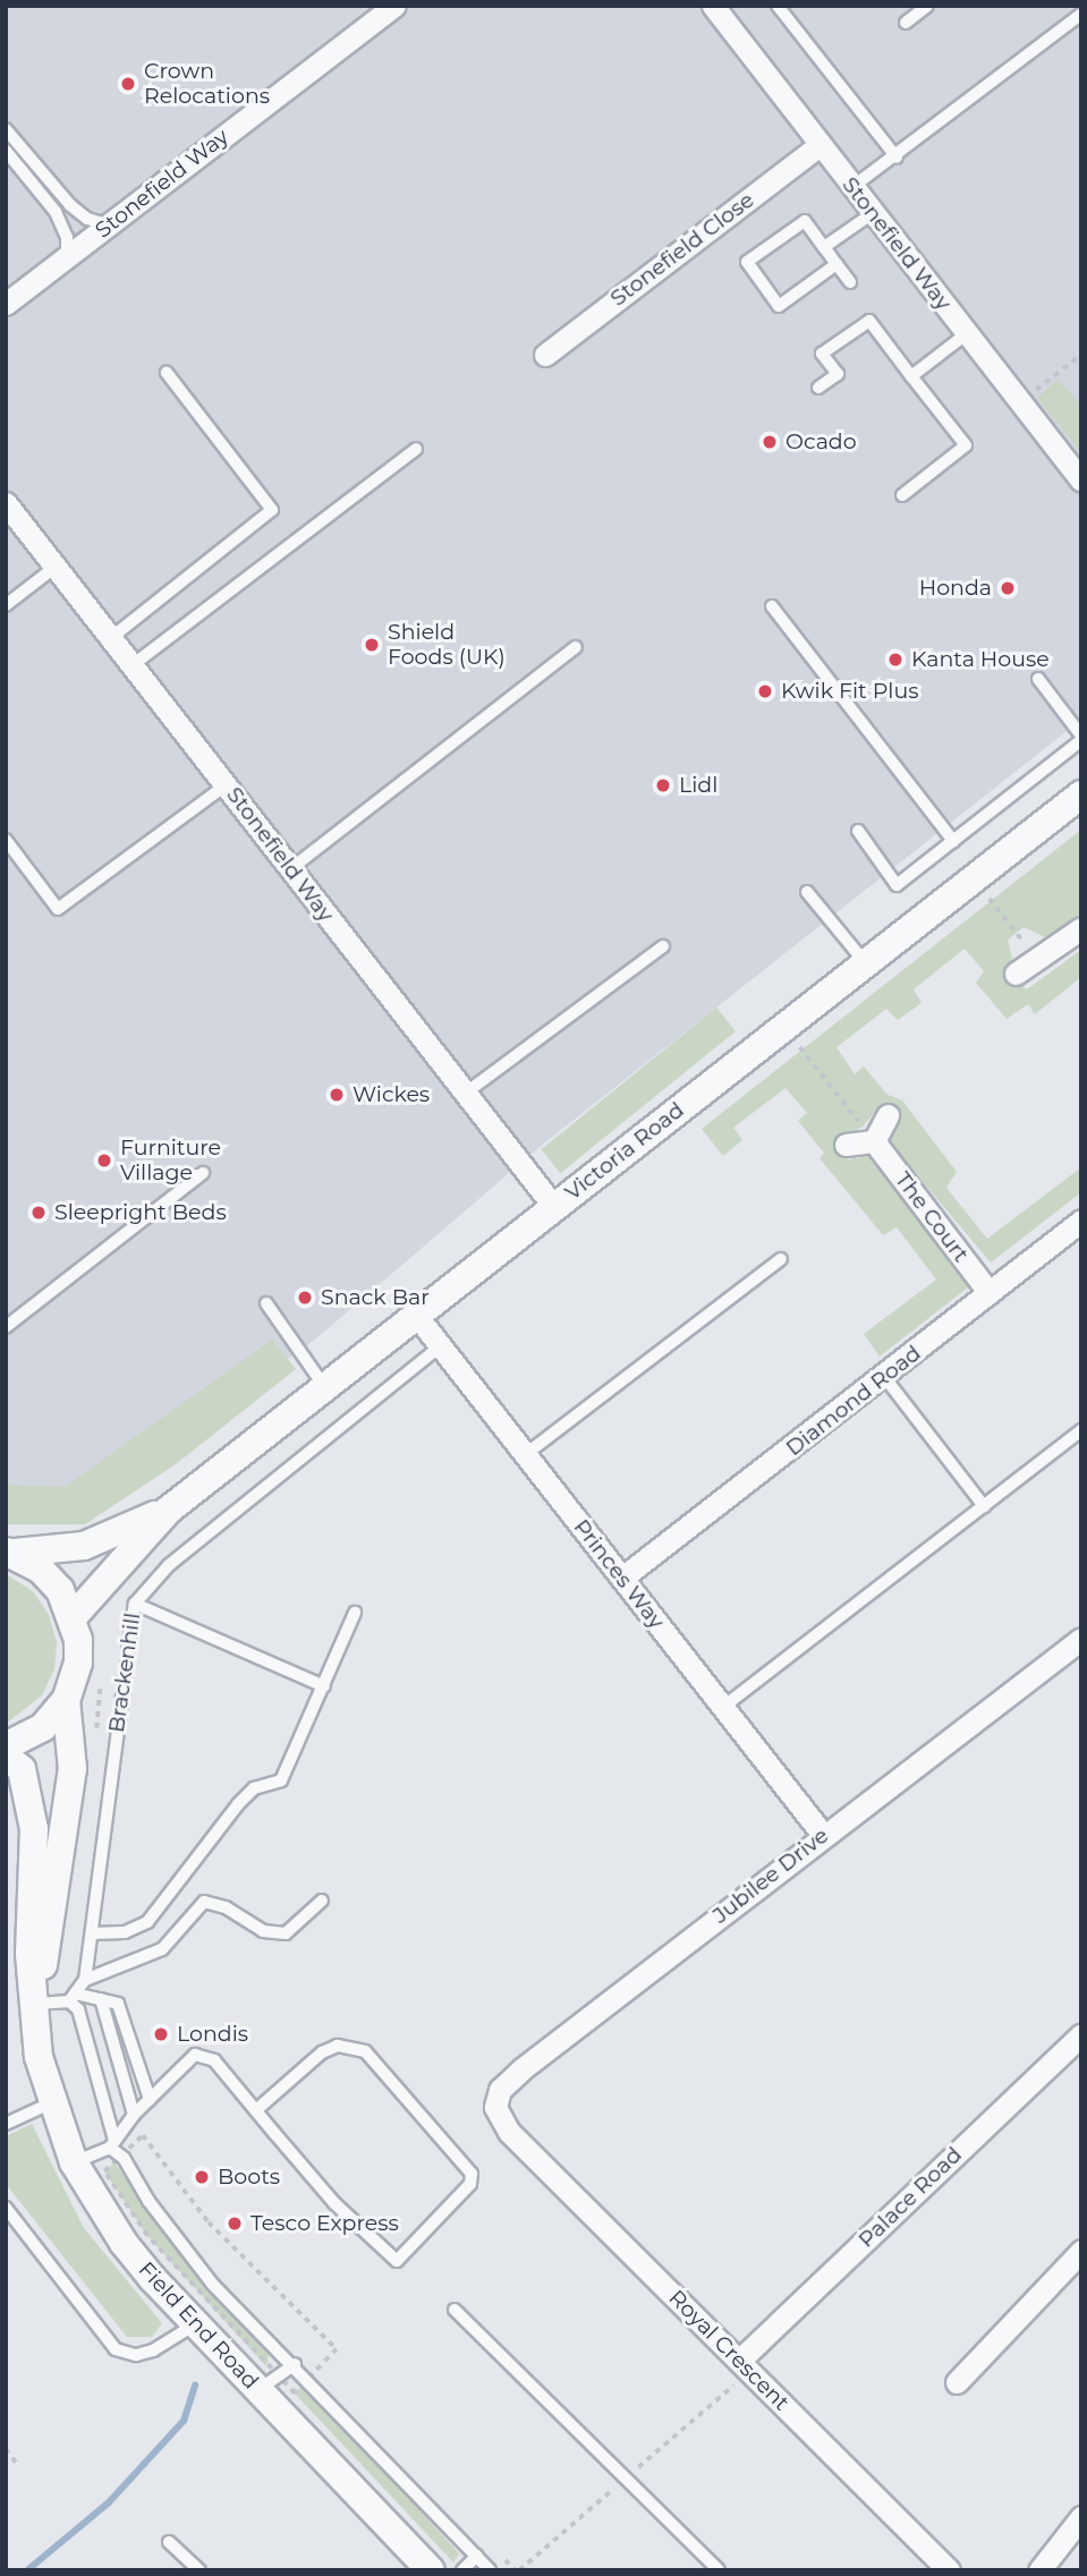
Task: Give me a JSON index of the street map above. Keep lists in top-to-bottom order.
{
  "streets": {
    "street": [
      "Stonefield Way",
      "Stonefield Close",
      "Victoria Road",
      "The Court",
      "Diamond Road",
      "Princes Way",
      "Jubilee Drive",
      "Palace Road",
      "Field End Road",
      "Royal Crescent"
    ],
    "lane": ["Brackenhill"]
  },
  "crossings": [
    ["Stonefield Way", "Stonefield Close"],
    ["Stonefield Way", "Victoria Road"],
    ["Victoria Road", "Princes Way"],
    ["The Court", "Diamond Road"],
    ["Diamond Road", "Princes Way"],
    ["Princes Way", "Brackenhill"],
    ["Princes Way", "Jubilee Drive"],
    ["Jubilee Drive", "Royal Crescent"],
    ["Palace Road", "Royal Crescent"]
  ],
  "places": [
    "Crown Relocations",
    "Ocado",
    "Honda",
    "Shield Foods (UK)",
    "Kanta House",
    "Kwik Fit Plus",
    "Lidl",
    "Wickes",
    "Furniture Village",
    "Sleepright Beds",
    "Snack Bar",
    "Londis",
    "Boots",
    "Tesco Express"
  ]
}
